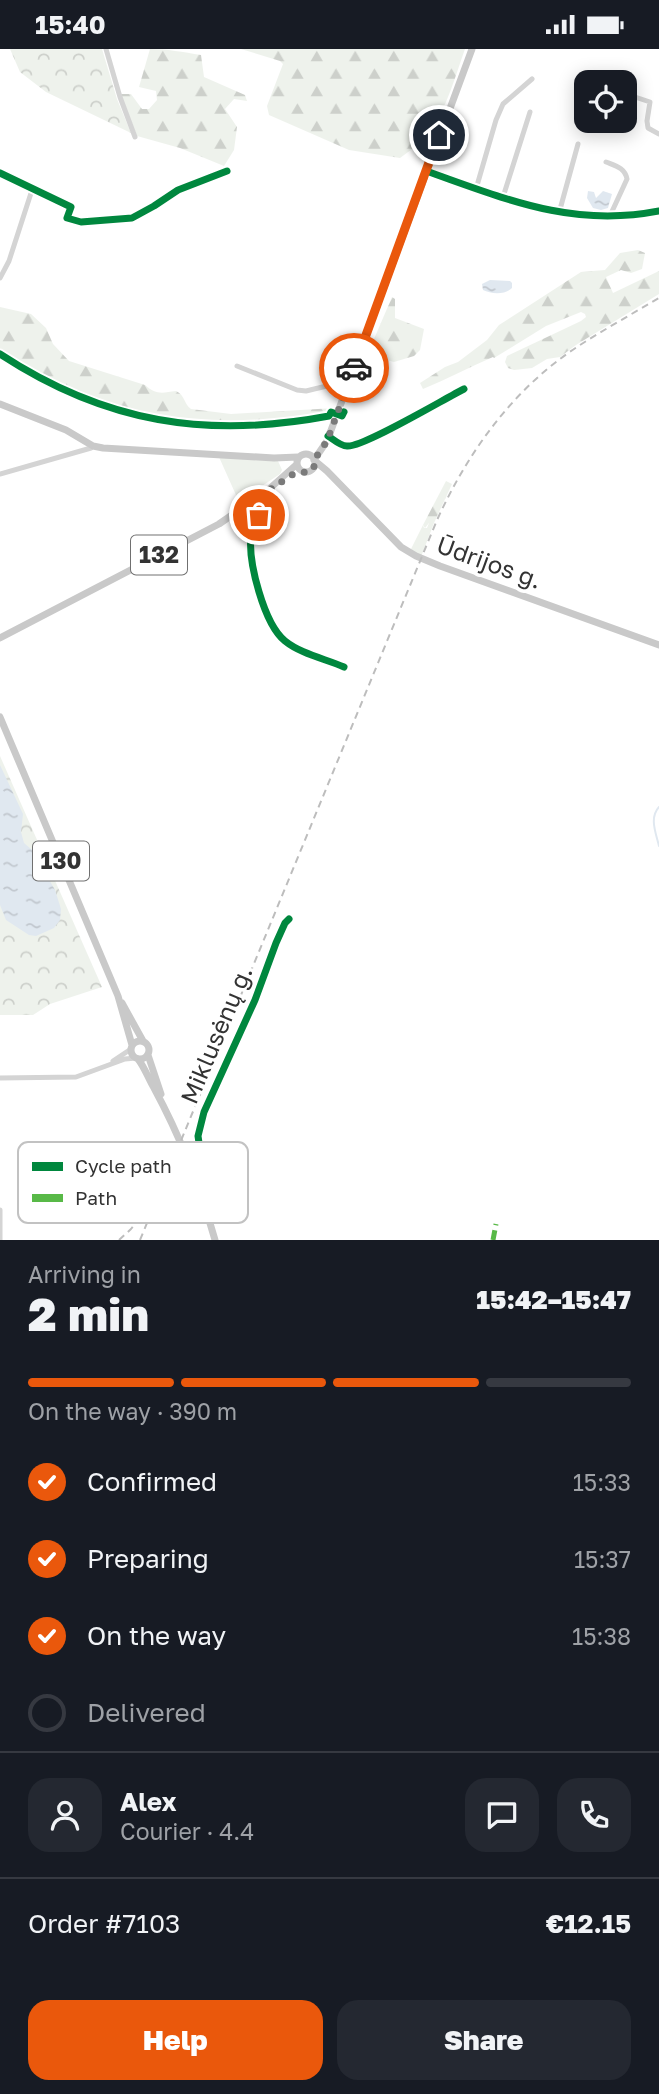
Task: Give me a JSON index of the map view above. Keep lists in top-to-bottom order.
{
  "streets": {
    "main road": ["132", "Ūdrijos g.", "130"],
    "street": ["Miklusėnų g."]
  },
  "crossings": [
    ["132", "Ūdrijos g."]
  ],
  "legend": ["Cycle path", "Path"],
  "page": {
    "status": "15:40",
    "heading": ["2 min", "Arriving in", "15:42–15:47"],
    "panel": [
      "Alex",
      "Courier · 4.4",
      "Order #7103",
      "€12.15"
    ],
    "bar": "On the way · 390 m",
    "list": [
      ["Confirmed", "15:33"],
      ["Preparing", "15:37"],
      ["On the way", "15:38"],
      "Delivered"
    ],
    "buttons": ["Help", "Share"]
  }
}
